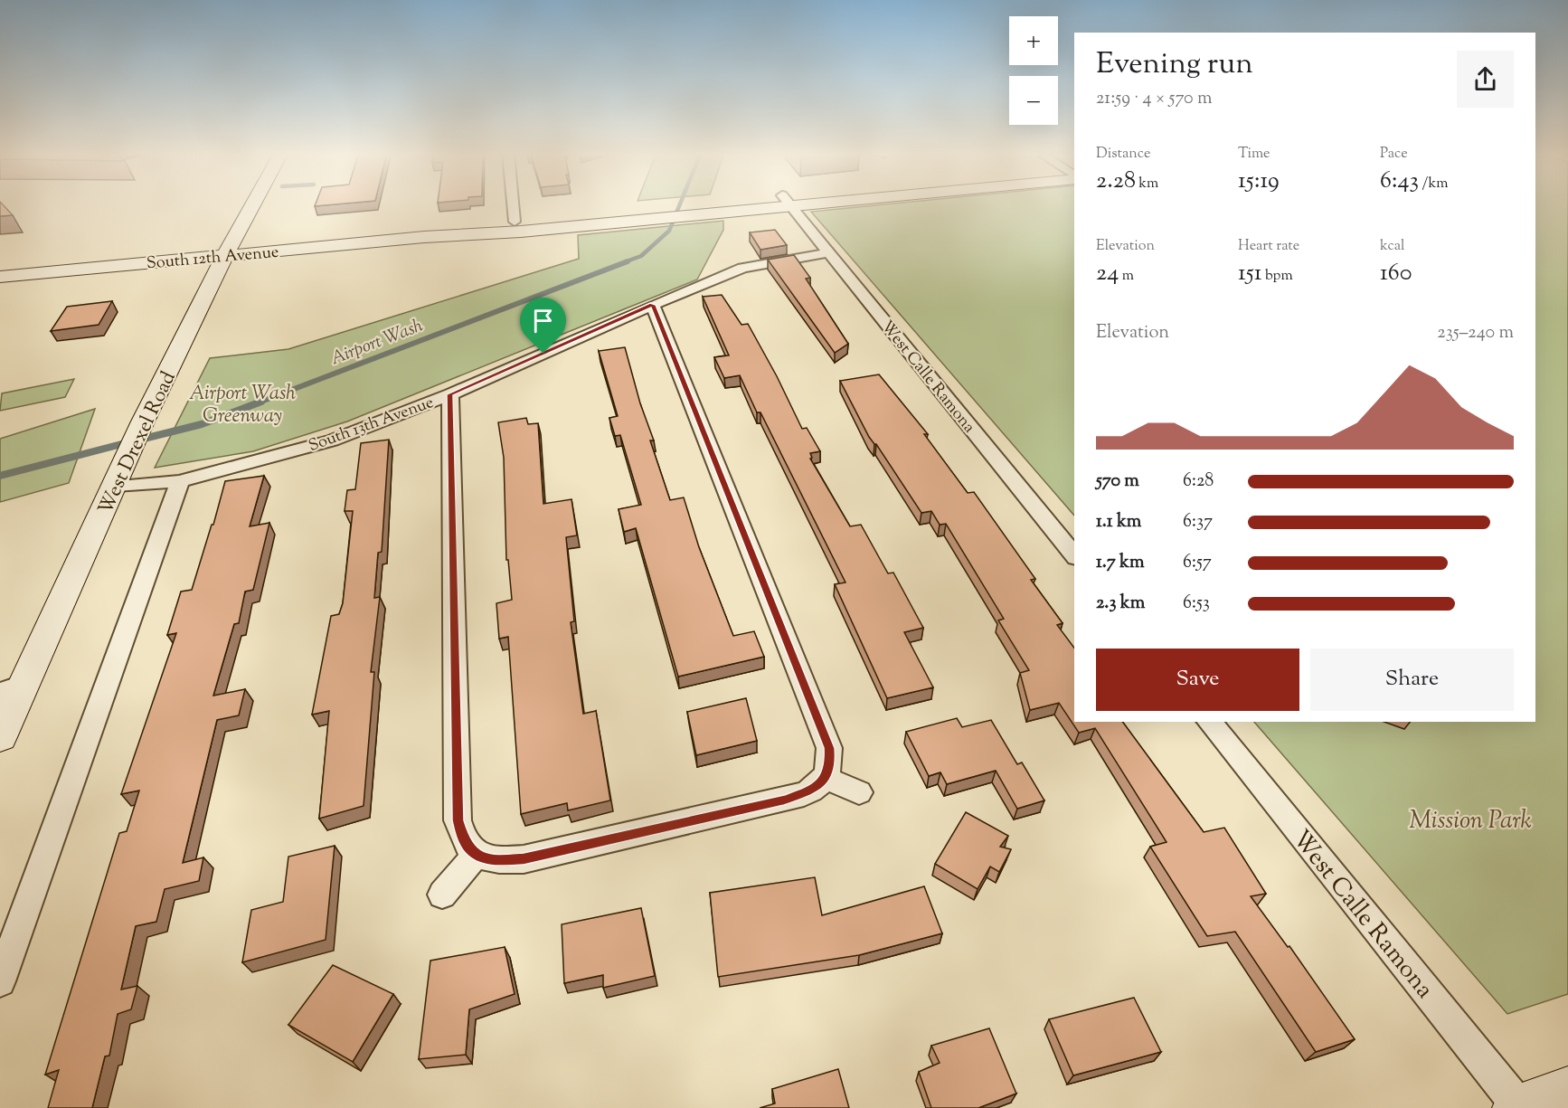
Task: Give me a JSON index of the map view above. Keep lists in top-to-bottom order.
{
  "streets": {
    "main road": ["South 12th Avenue", "West Drexel Road"],
    "street": ["West Calle Ramona", "South 13th Avenue"]
  },
  "crossings": [
    ["South 12th Avenue", "West Drexel Road"],
    ["West Calle Ramona", "South 13th Avenue"],
    ["South 13th Avenue", "West Drexel Road"]
  ],
  "water": ["Airport Wash"],
  "parks": ["Airport Wash Greenway", "Mission Park"],
  "page": {
    "map_buttons": ["+", "−"],
    "heading": ["Evening run", "21:59 · 4 × 570 m"],
    "stats": [
      ["Distance", "2.28 km"],
      ["Time", "15:19"],
      ["Pace", "6:43 /km"],
      ["Elevation", "24 m"],
      ["Heart rate", "151 bpm"],
      ["kcal", "160"]
    ],
    "chart": ["Elevation", "235–240 m"],
    "list": [
      {
        "name": "570 m",
        "note": "6:28"
      },
      {
        "name": "1.1 km",
        "note": "6:37"
      },
      {
        "name": "1.7 km",
        "note": "6:57"
      },
      {
        "name": "2.3 km",
        "note": "6:53"
      }
    ],
    "buttons": ["Save", "Share"]
  }
}
